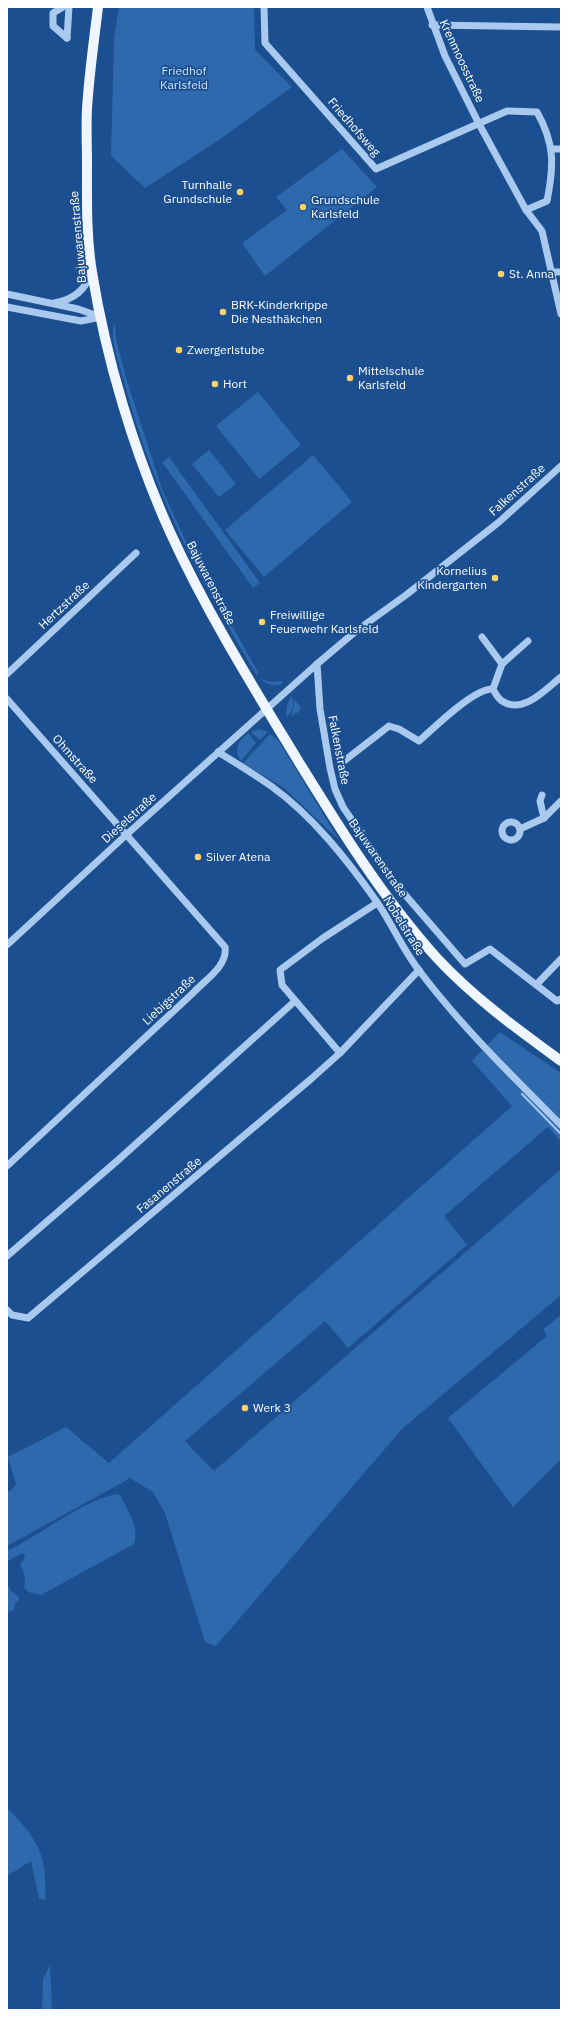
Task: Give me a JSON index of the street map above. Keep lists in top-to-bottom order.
{
  "streets": {
    "main road": ["Bajuwarenstraße"],
    "street": [
      "Krenmoosstraße",
      "Friedhofsweg",
      "Falkenstraße",
      "Hertzstraße",
      "Ohmstraße",
      "Dieselstraße",
      "Nobelstraße",
      "Liebigstraße",
      "Fasanenstraße"
    ]
  },
  "crossings": [
    ["Krenmoosstraße", "Friedhofsweg"],
    ["Bajuwarenstraße", "Falkenstraße"],
    ["Bajuwarenstraße", "Dieselstraße"],
    ["Falkenstraße", "Dieselstraße"],
    ["Ohmstraße", "Dieselstraße"],
    ["Ohmstraße", "Liebigstraße"],
    ["Dieselstraße", "Nobelstraße"],
    ["Dieselstraße", "Liebigstraße"],
    ["Nobelstraße", "Fasanenstraße"]
  ],
  "parks": ["Friedhof Karlsfeld"],
  "places": [
    "Turnhalle Grundschule",
    "Grundschule Karlsfeld",
    "St. Anna",
    "BRK-Kinderkrippe Die Nesthäkchen",
    "Zwergerlstube",
    "Mittelschule Karlsfeld",
    "Hort",
    "Kornelius Kindergarten",
    "Freiwillige Feuerwehr Karlsfeld",
    "Silver Atena",
    "Werk 3"
  ]
}
